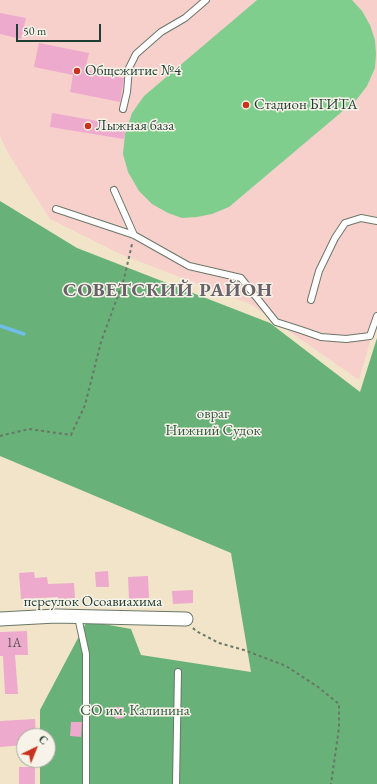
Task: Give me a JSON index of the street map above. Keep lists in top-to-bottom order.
{
  "streets": {
    "street": ["переулок Осоавиахима"]
  },
  "districts": ["СОВЕТСКИЙ РАЙОН"],
  "parks": ["овраг Нижний Судок", "СО им. Калинина"],
  "places": ["Общежитие №4", "Стадион БГИТА", "Лыжная база"],
  "house_numbers": ["1А"],
  "scale_bar": "50 m",
  "north": "top right"
}
